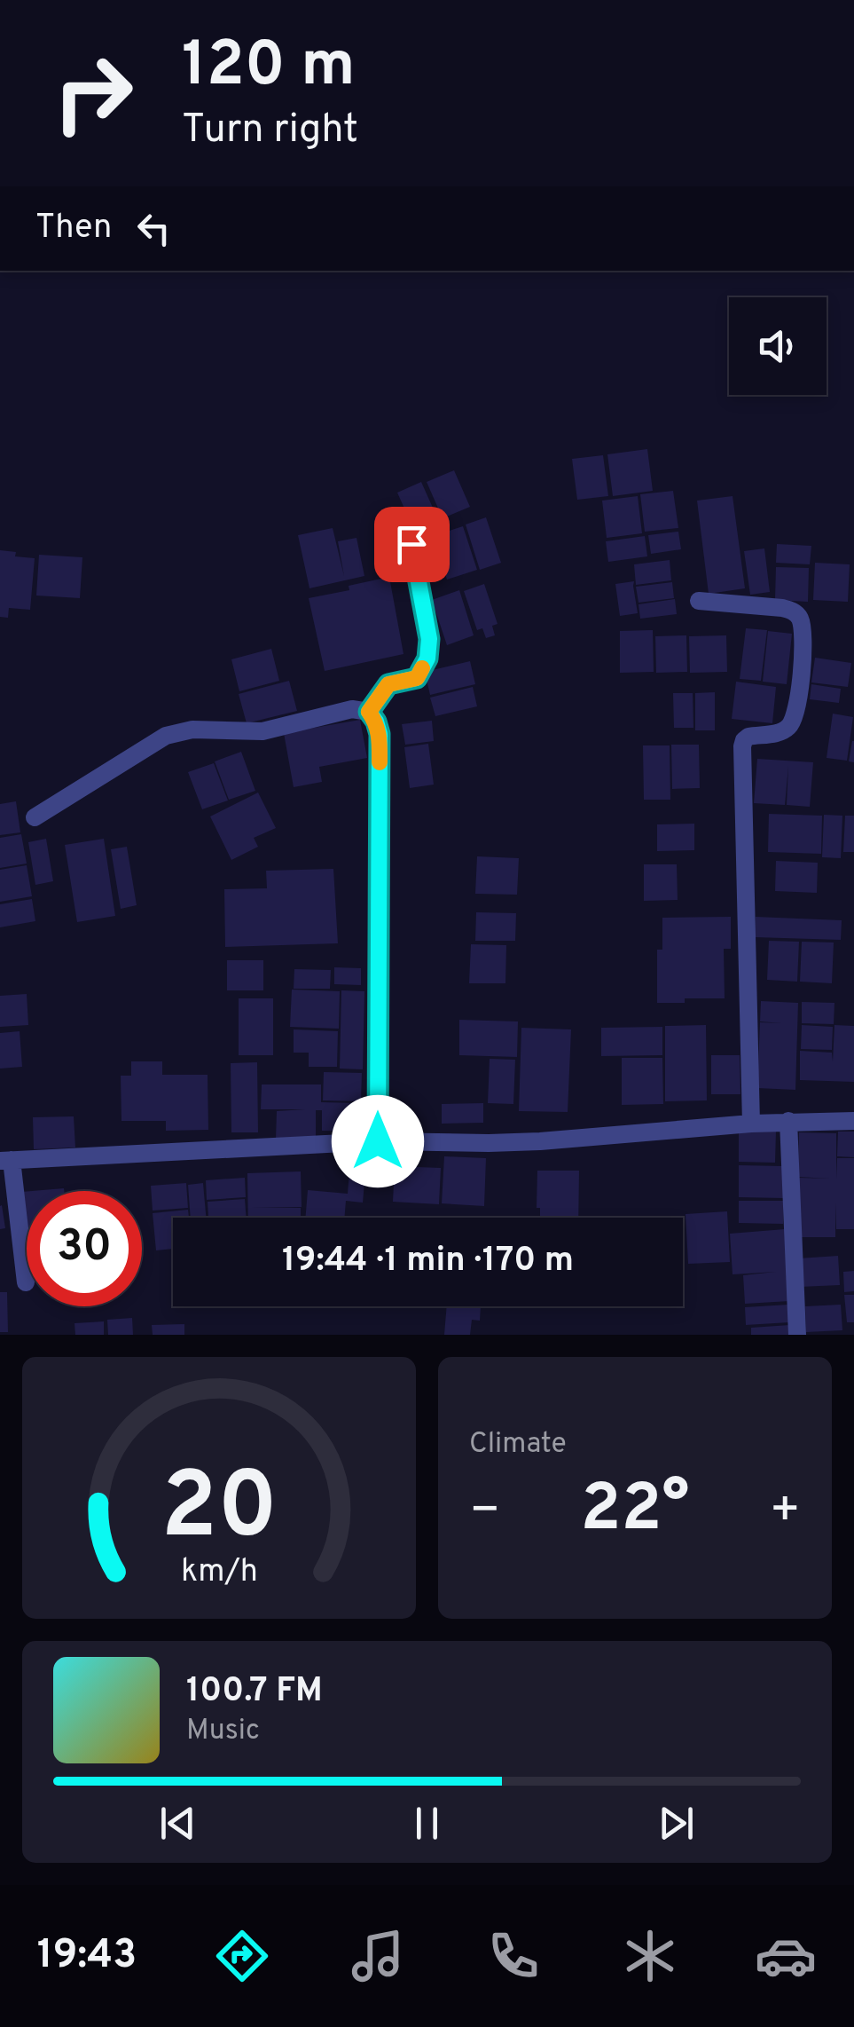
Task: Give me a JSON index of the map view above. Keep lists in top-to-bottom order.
{
  "page": {
    "turn": ["120 m", "Turn right"],
    "then": "Then",
    "limit": "30",
    "trip": "19:44 · 1 min · 170 m",
    "tile": "Climate",
    "heat": ["−", "22°", "+"],
    "song": ["100.7 FM", "Music"],
    "tabs": "19:43",
    "gauge": ["20", "km/h"]
  }
}
